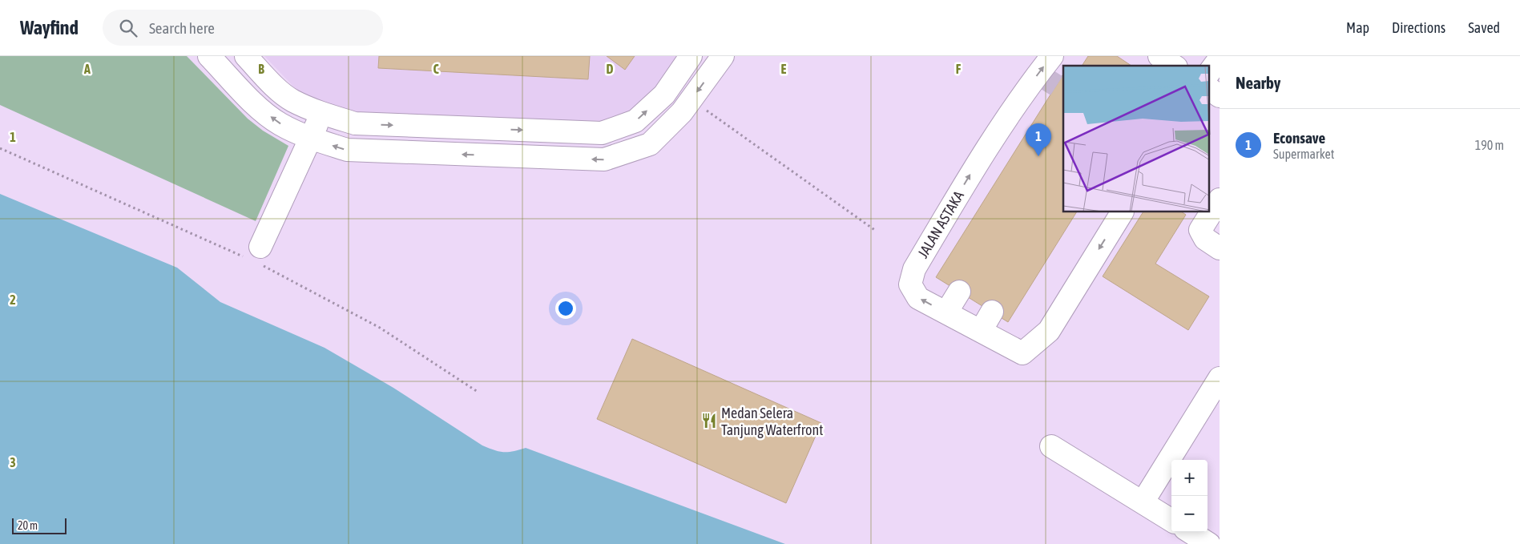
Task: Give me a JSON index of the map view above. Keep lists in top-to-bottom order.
{
  "streets": {
    "street": ["JALAN ASTAKA"]
  },
  "places": {
    "restaurant": ["Medan Selera Tanjung Waterfront"]
  },
  "scale_bar": "20 m",
  "page": {
    "header": "Wayfind",
    "search": "Search here",
    "nav": ["Map", "Directions", "Saved"],
    "heading": "Nearby",
    "list": [
      {
        "mark": "1",
        "name": "Econsave",
        "note": "Supermarket",
        "value": "190 m"
      }
    ],
    "pins": "1",
    "map_buttons": ["+", "−"],
    "scale": "20 m"
  },
  "grid": {
    "columns": [
      "A",
      "B",
      "C",
      "D",
      "E",
      "F"
    ],
    "rows": ["1", "2", "3"]
  }
}
